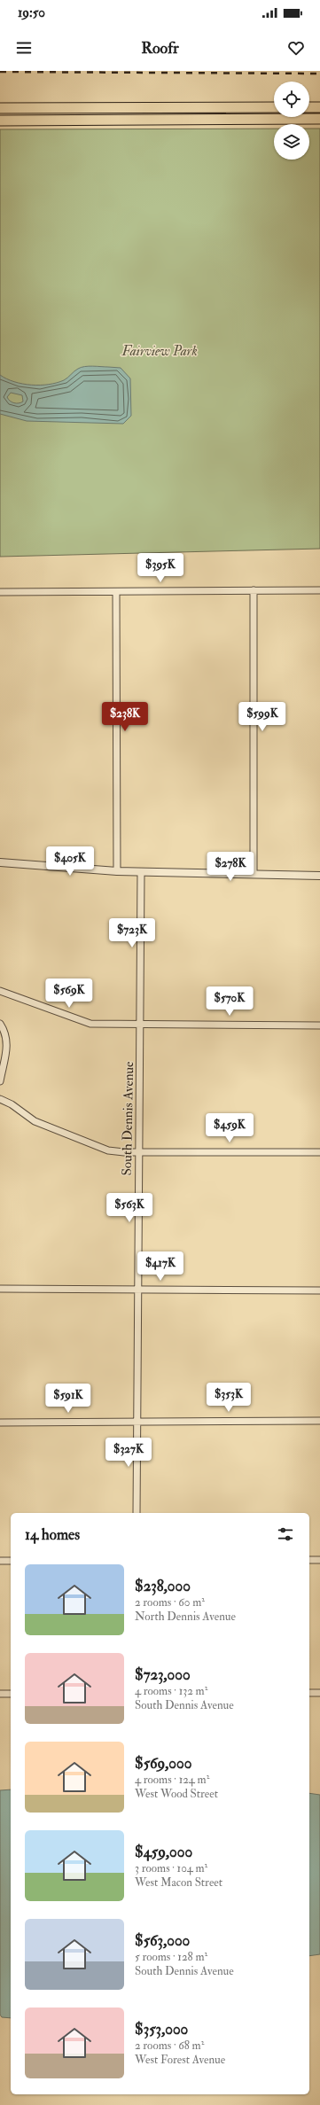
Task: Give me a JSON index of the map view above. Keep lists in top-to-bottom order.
{
  "streets": {
    "street": ["South Dennis Avenue"]
  },
  "parks": ["Fairview Park"],
  "page": {
    "status": "19:50",
    "header": "Roofr",
    "price": [
      "$395K",
      "$238K",
      "$599K",
      "$405K",
      "$278K",
      "$723K",
      "$569K",
      "$570K",
      "$459K",
      "$563K",
      "$417K",
      "$353K",
      "$591K",
      "$327K"
    ],
    "heading": "14 homes",
    "list": [
      {
        "name": "$238,000",
        "note": "2 rooms · 60 m² · North Dennis Avenue"
      },
      {
        "name": "$723,000",
        "note": "4 rooms · 132 m² · South Dennis Avenue"
      },
      {
        "name": "$569,000",
        "note": "4 rooms · 124 m² · West Wood Street"
      },
      {
        "name": "$459,000",
        "note": "3 rooms · 104 m² · West Macon Street"
      },
      {
        "name": "$563,000",
        "note": "5 rooms · 128 m² · South Dennis Avenue"
      },
      {
        "name": "$353,000",
        "note": "2 rooms · 68 m² · West Forest Avenue"
      }
    ]
  }
}
